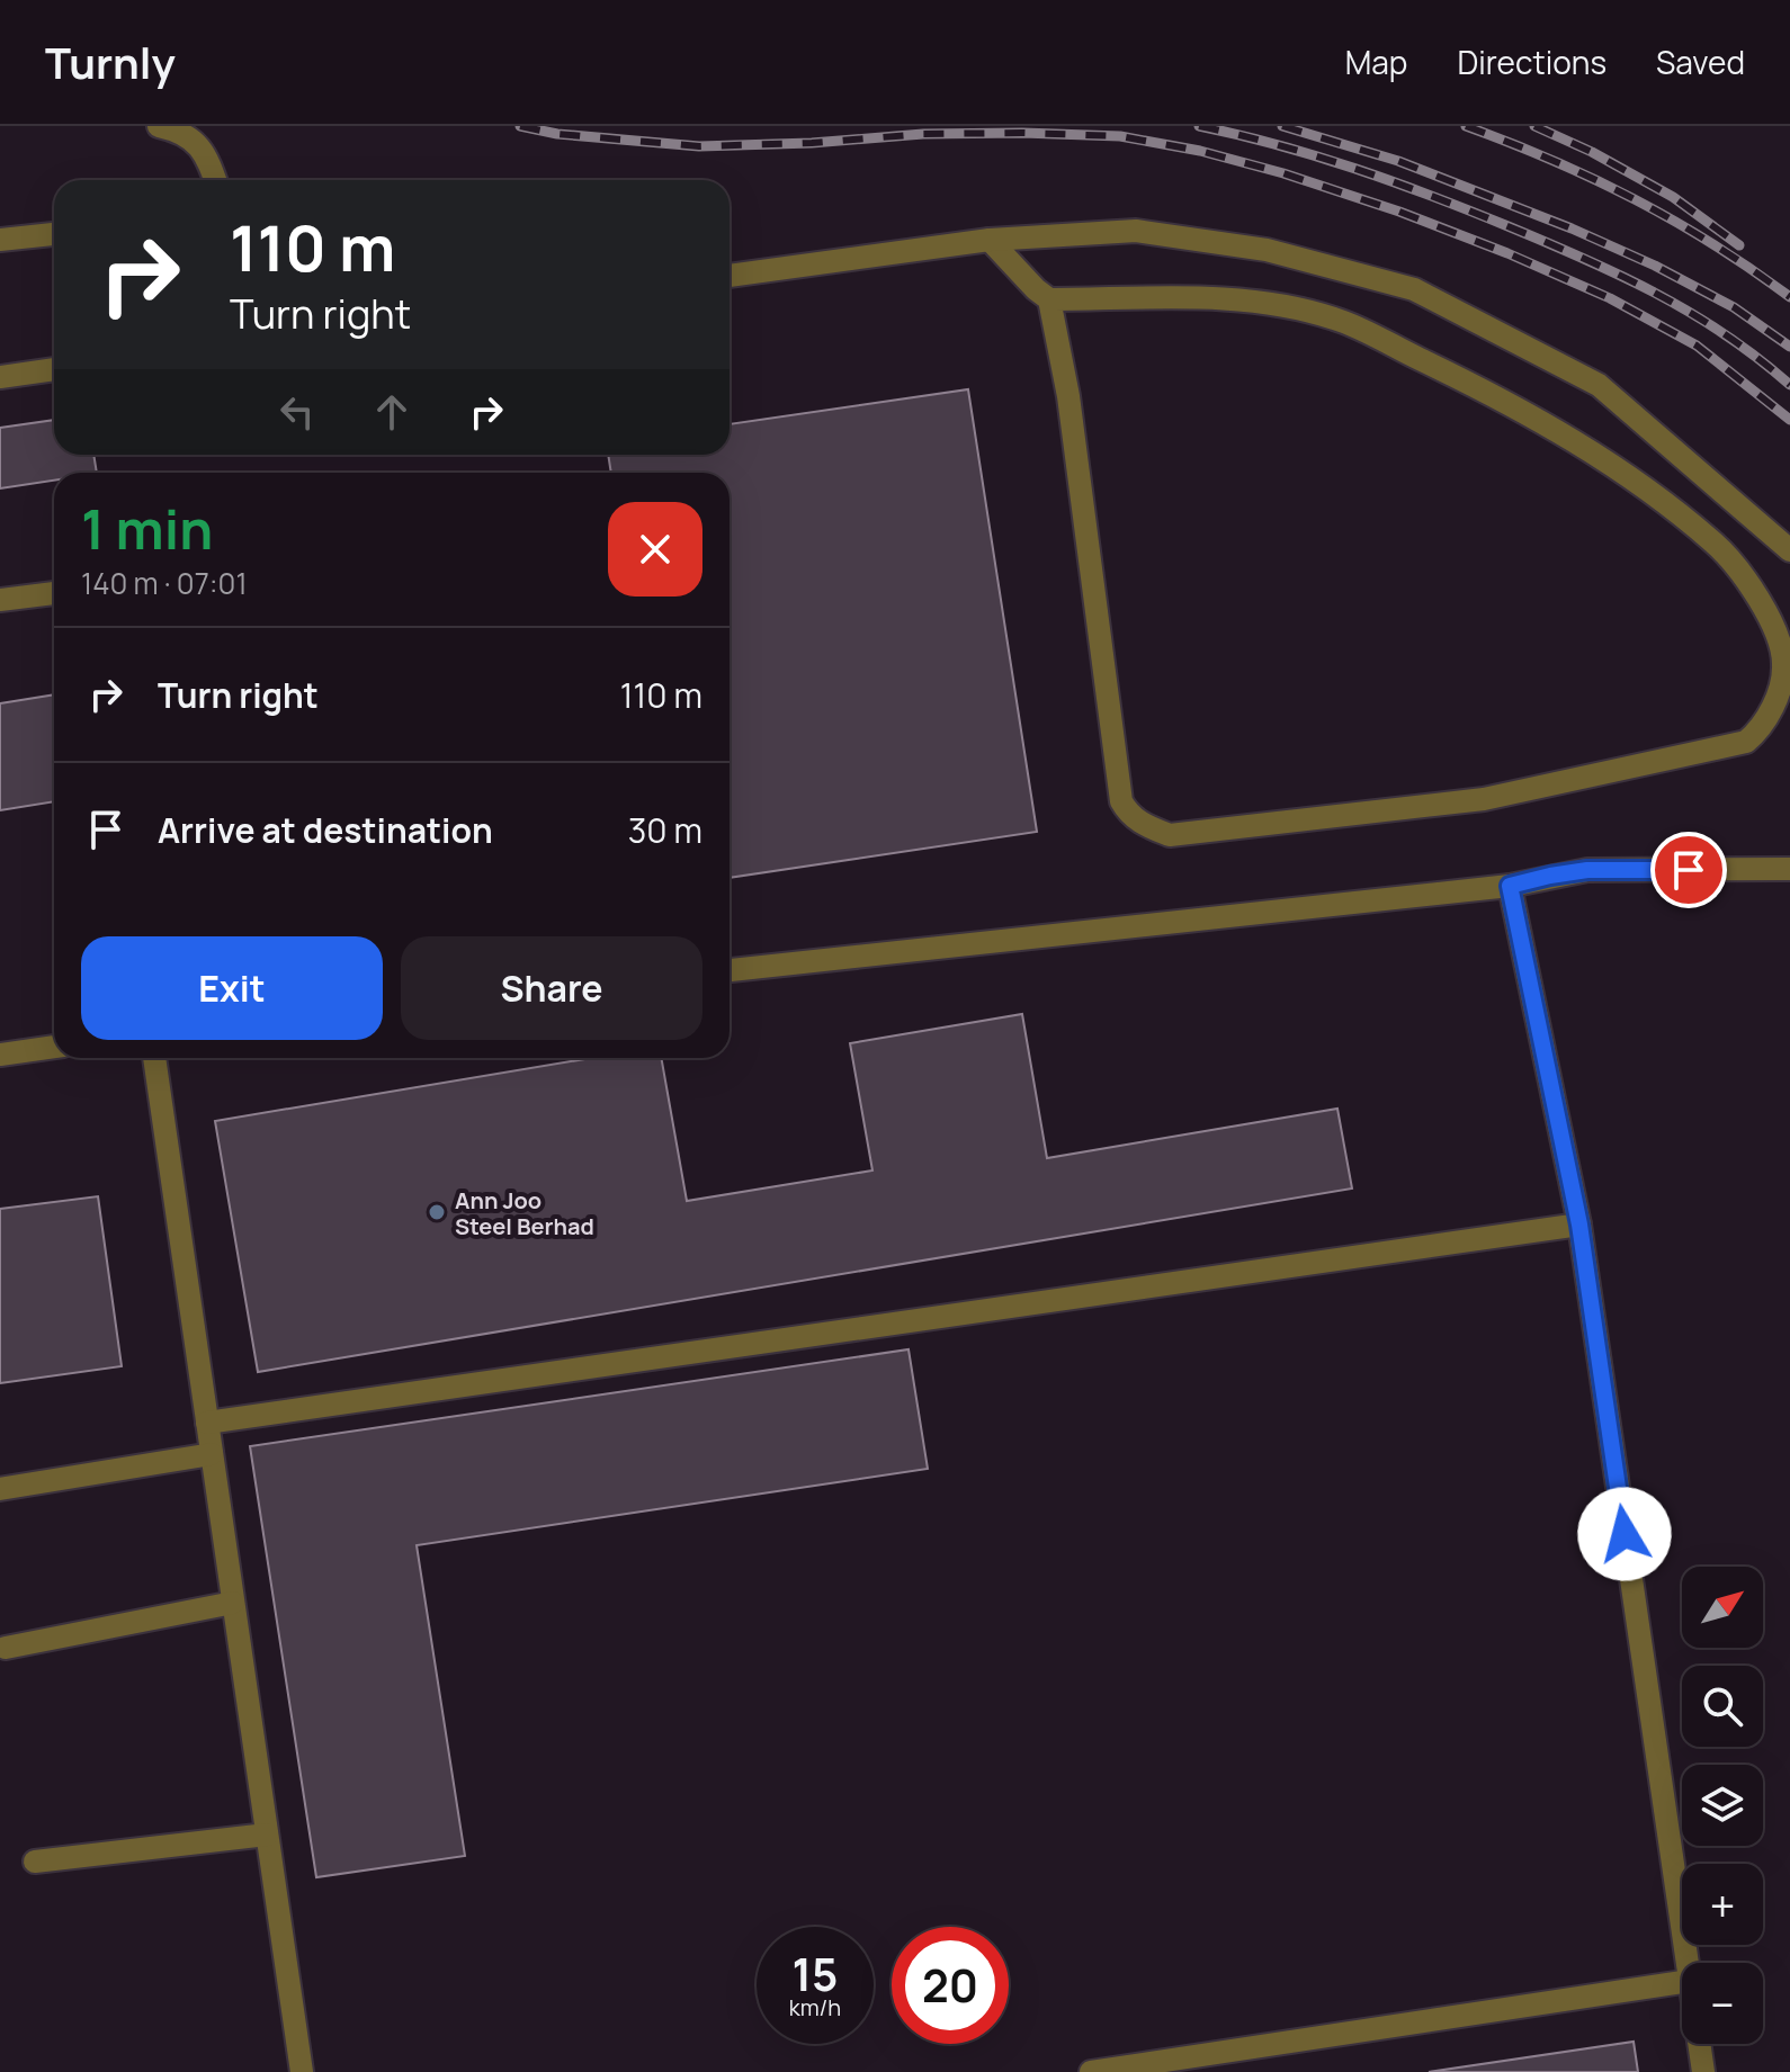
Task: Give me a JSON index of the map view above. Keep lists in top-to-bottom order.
{
  "places": ["Ann Joo Steel Berhad"],
  "north": "top right",
  "page": {
    "header": "Turnly",
    "nav": ["Map", "Directions", "Saved"],
    "turn": ["110 m", "Turn right"],
    "heading": ["1 min", "140 m · 07:01"],
    "list": [
      {
        "name": "Turn right",
        "value": "110 m"
      },
      {
        "name": "Arrive at destination",
        "value": "30 m"
      }
    ],
    "buttons": ["Exit", "Share"],
    "map_buttons": ["+", "−"],
    "speed": "15 km/h",
    "limit": "20"
  }
}
